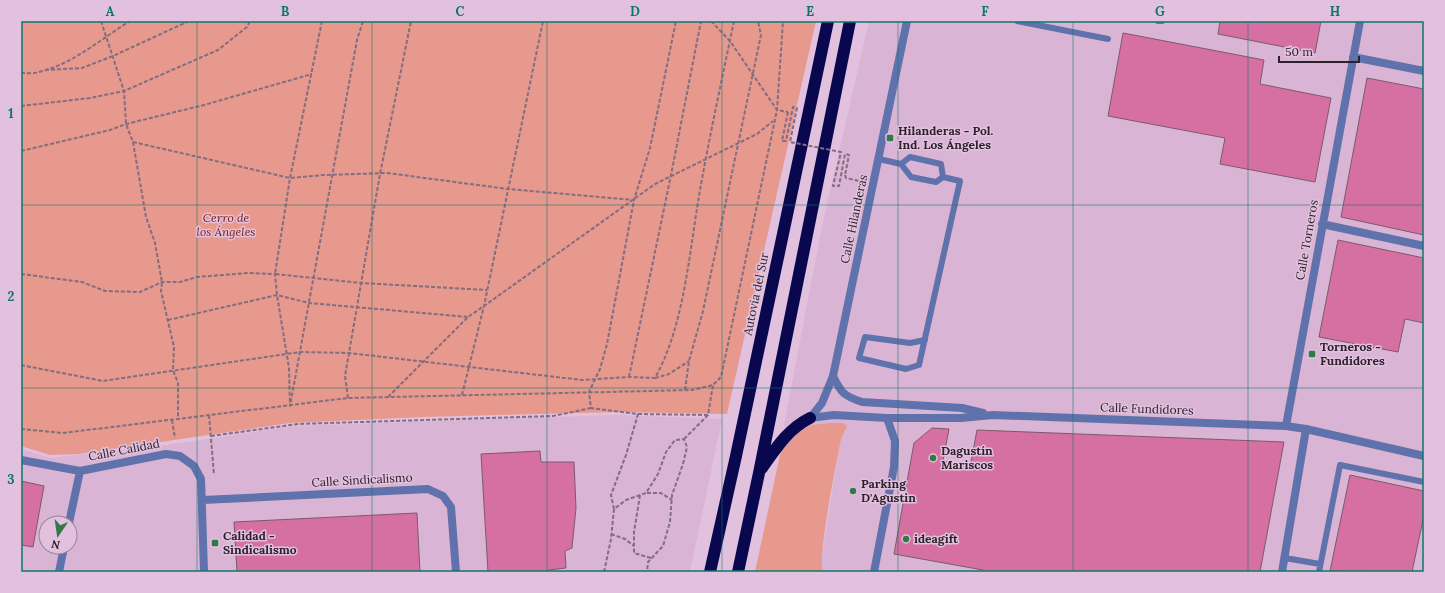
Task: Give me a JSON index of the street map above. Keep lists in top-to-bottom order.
{
  "streets": {
    "highway": ["Autovía del Sur"],
    "street": [
      "Calle Hilanderas",
      "Calle Torneros",
      "Calle Fundidores",
      "Calle Calidad",
      "Calle Sindicalismo"
    ]
  },
  "crossings": [
    ["Calle Hilanderas", "Calle Fundidores"],
    ["Calle Torneros", "Calle Fundidores"],
    ["Calle Calidad", "Calle Sindicalismo"]
  ],
  "parks": ["Cerro de los Ángeles"],
  "places": {
    "transit": ["Hilanderas - Pol. Ind. Los Ángeles", "Torneros - Fundidores", "Calidad - Sindicalismo"],
    "other": ["Dagustín Mariscos", "Parking D'Agustin", "ideagift"]
  },
  "scale_bar": "50 m",
  "north": "bottom",
  "grid": {
    "columns": [
      "A",
      "B",
      "C",
      "D",
      "E",
      "F",
      "G",
      "H"
    ],
    "rows": ["1", "2", "3"]
  }
}
